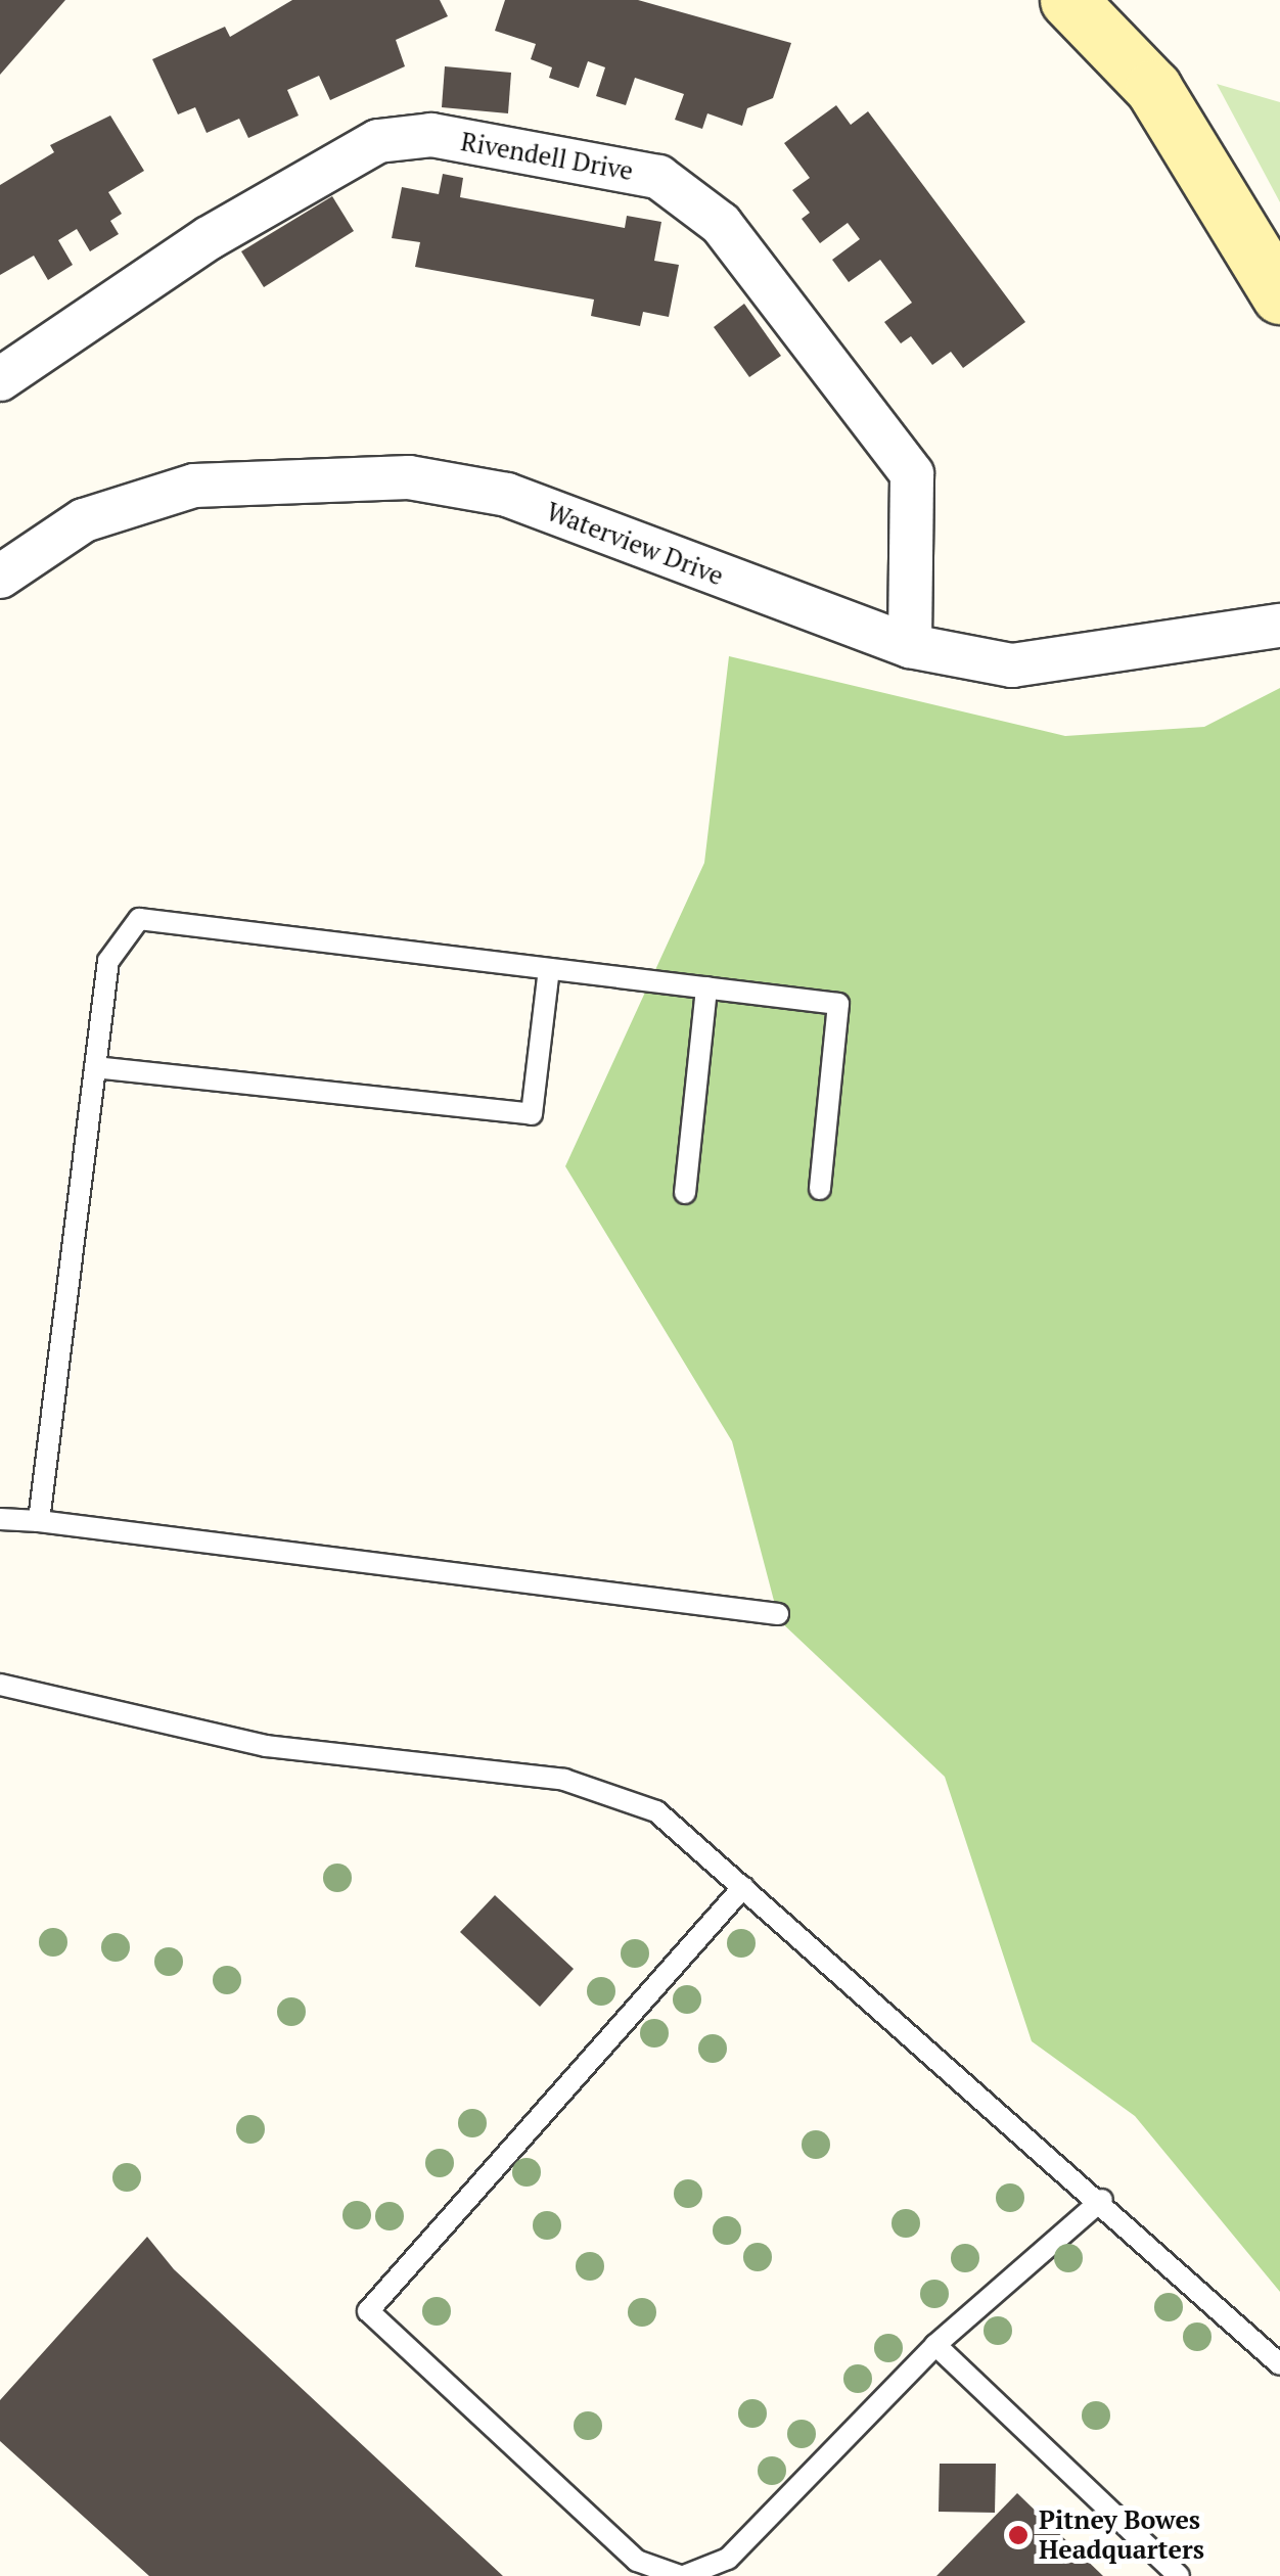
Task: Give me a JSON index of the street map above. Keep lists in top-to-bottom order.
{
  "streets": {
    "street": ["Rivendell Drive", "Waterview Drive"]
  },
  "crossings": [
    ["Rivendell Drive", "Waterview Drive"]
  ],
  "places": ["Pitney Bowes Headquarters"]
}
